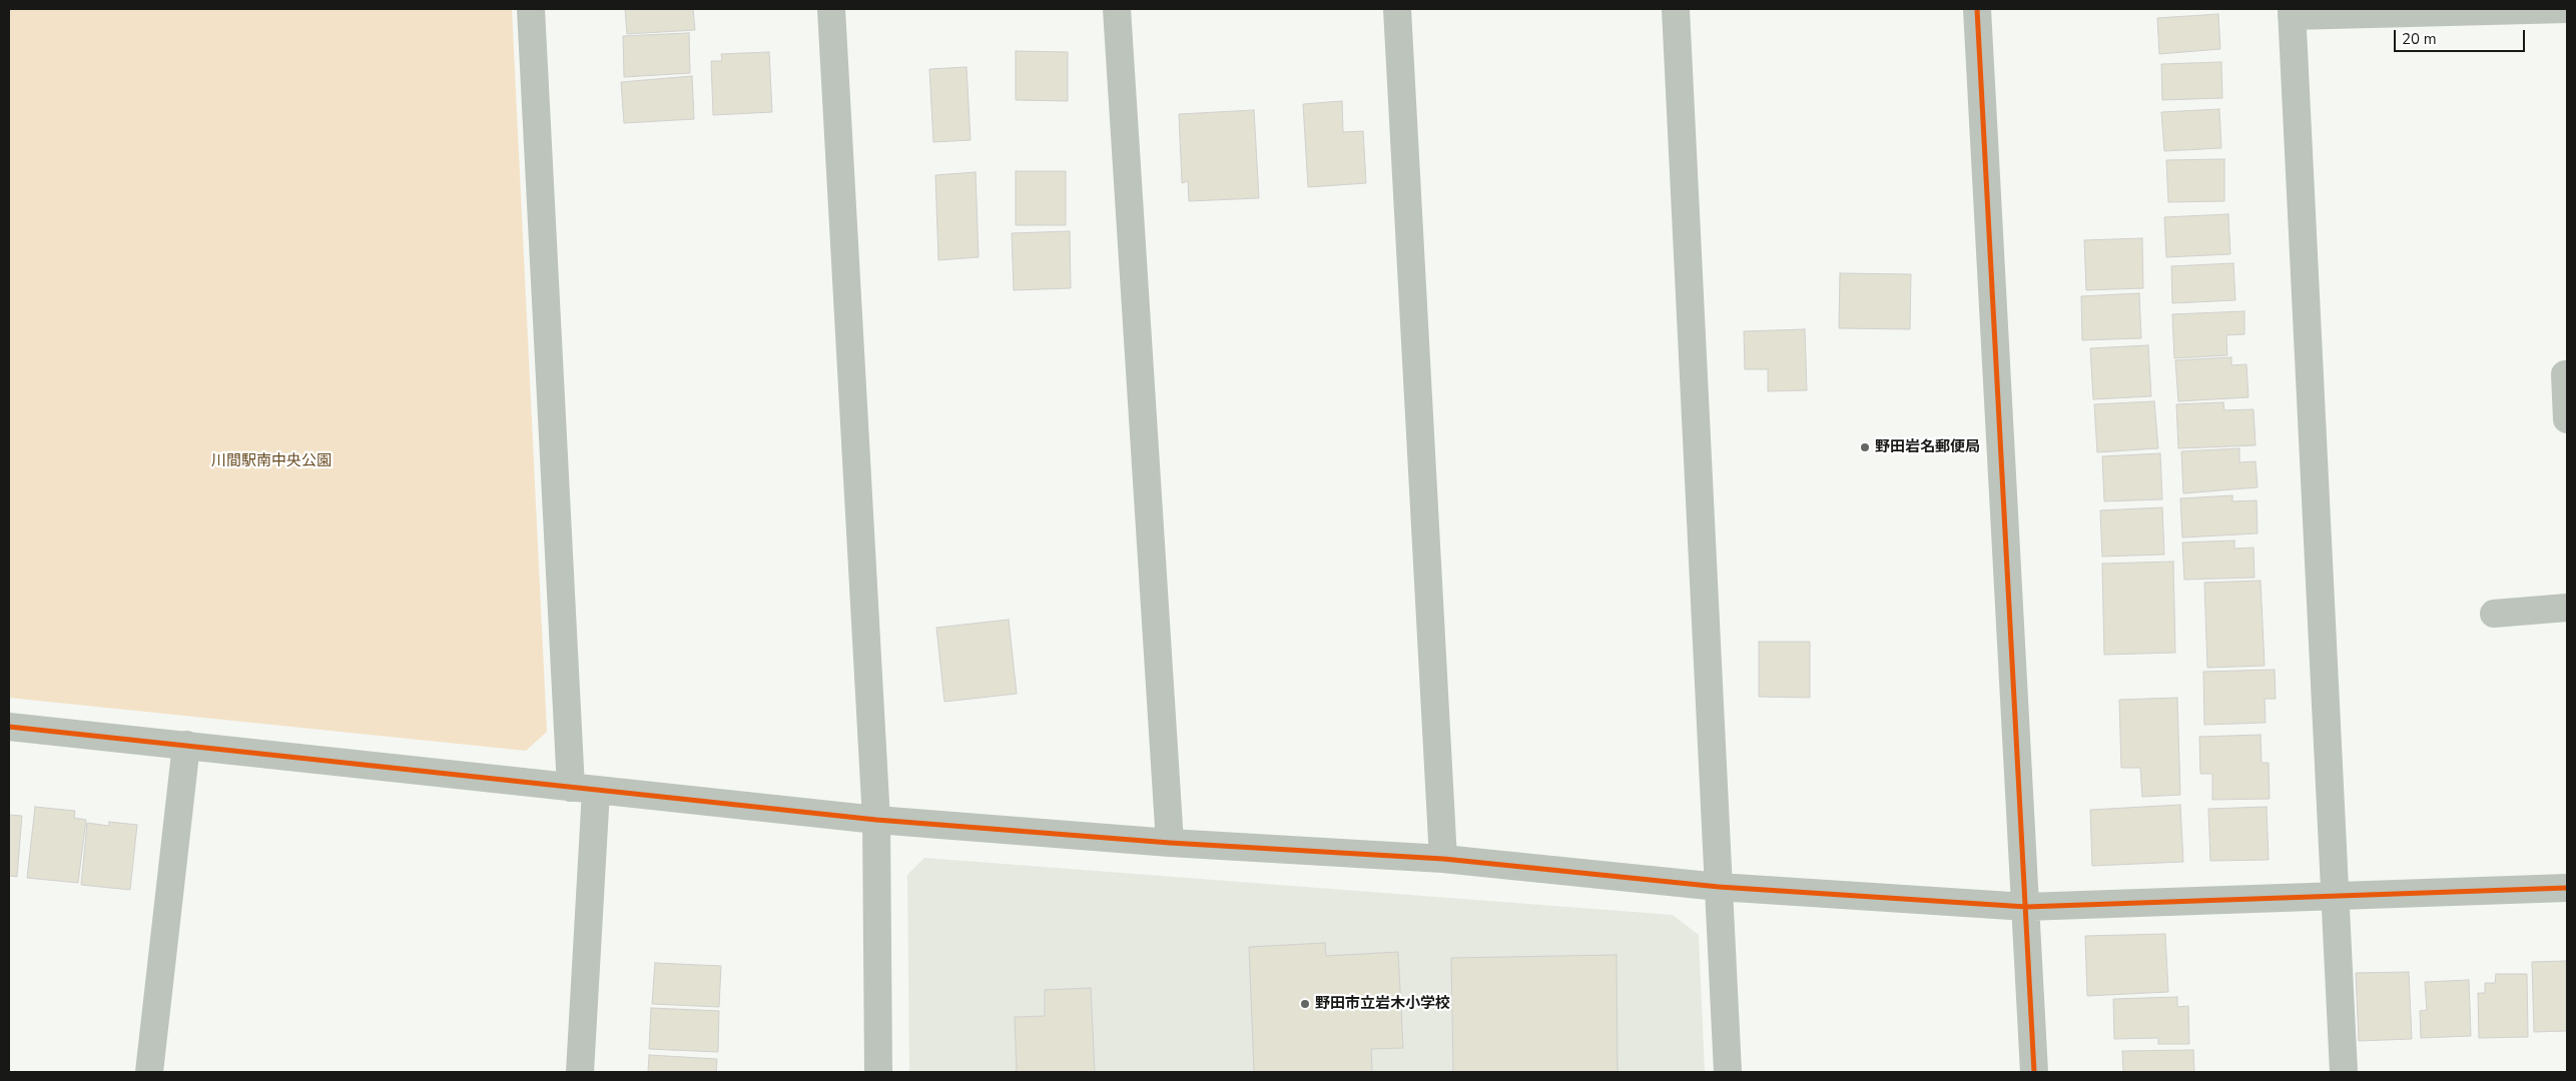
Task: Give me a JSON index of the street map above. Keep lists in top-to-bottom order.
{
  "parks": ["川間駅南中央公園"],
  "places": ["野田岩名郵便局", "野田市立岩木小学校"],
  "scale_bar": "20 m"
}
